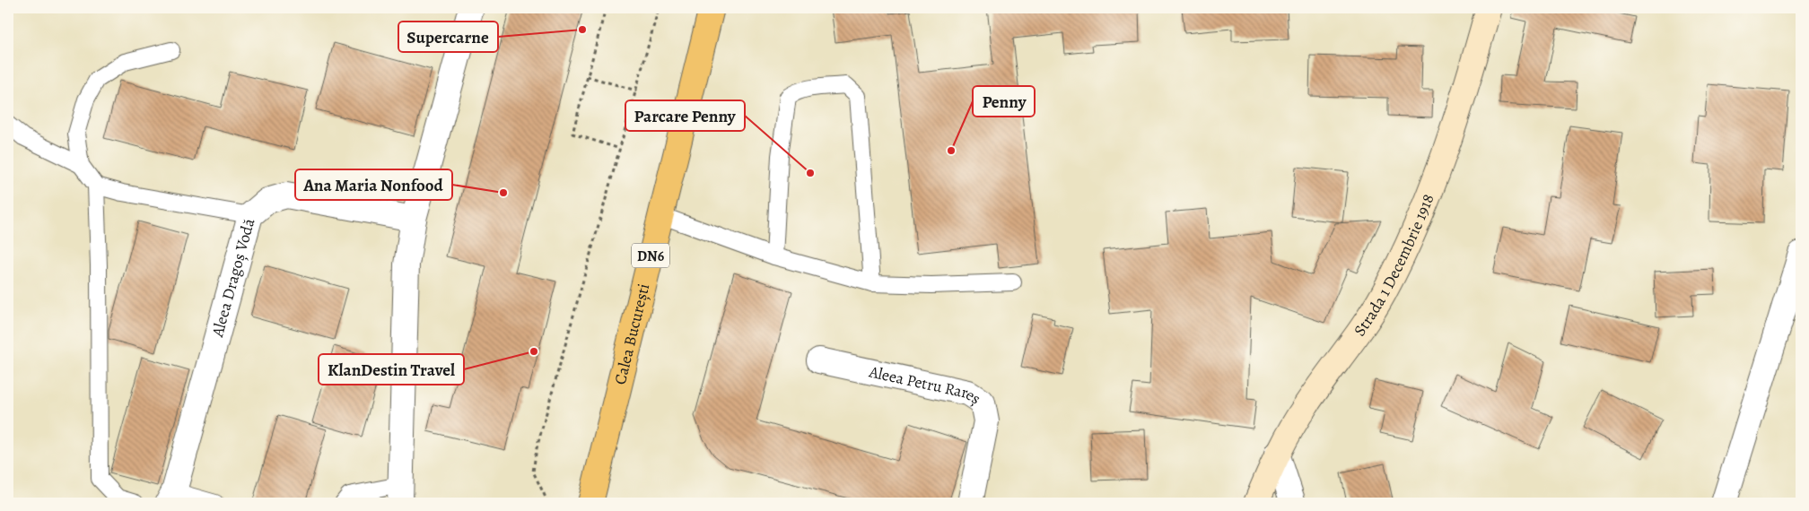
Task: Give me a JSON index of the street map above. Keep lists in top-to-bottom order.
{
  "streets": {
    "main road": ["DN6", "Strada 1 Decembrie 1918", "Calea București"],
    "street": ["Aleea Dragoș Vodă", "Aleea Petru Rareș"]
  },
  "places": [
    "Supercarne",
    "Penny",
    "Parcare Penny",
    "Ana Maria Nonfood",
    "KlanDestin Travel"
  ]
}
